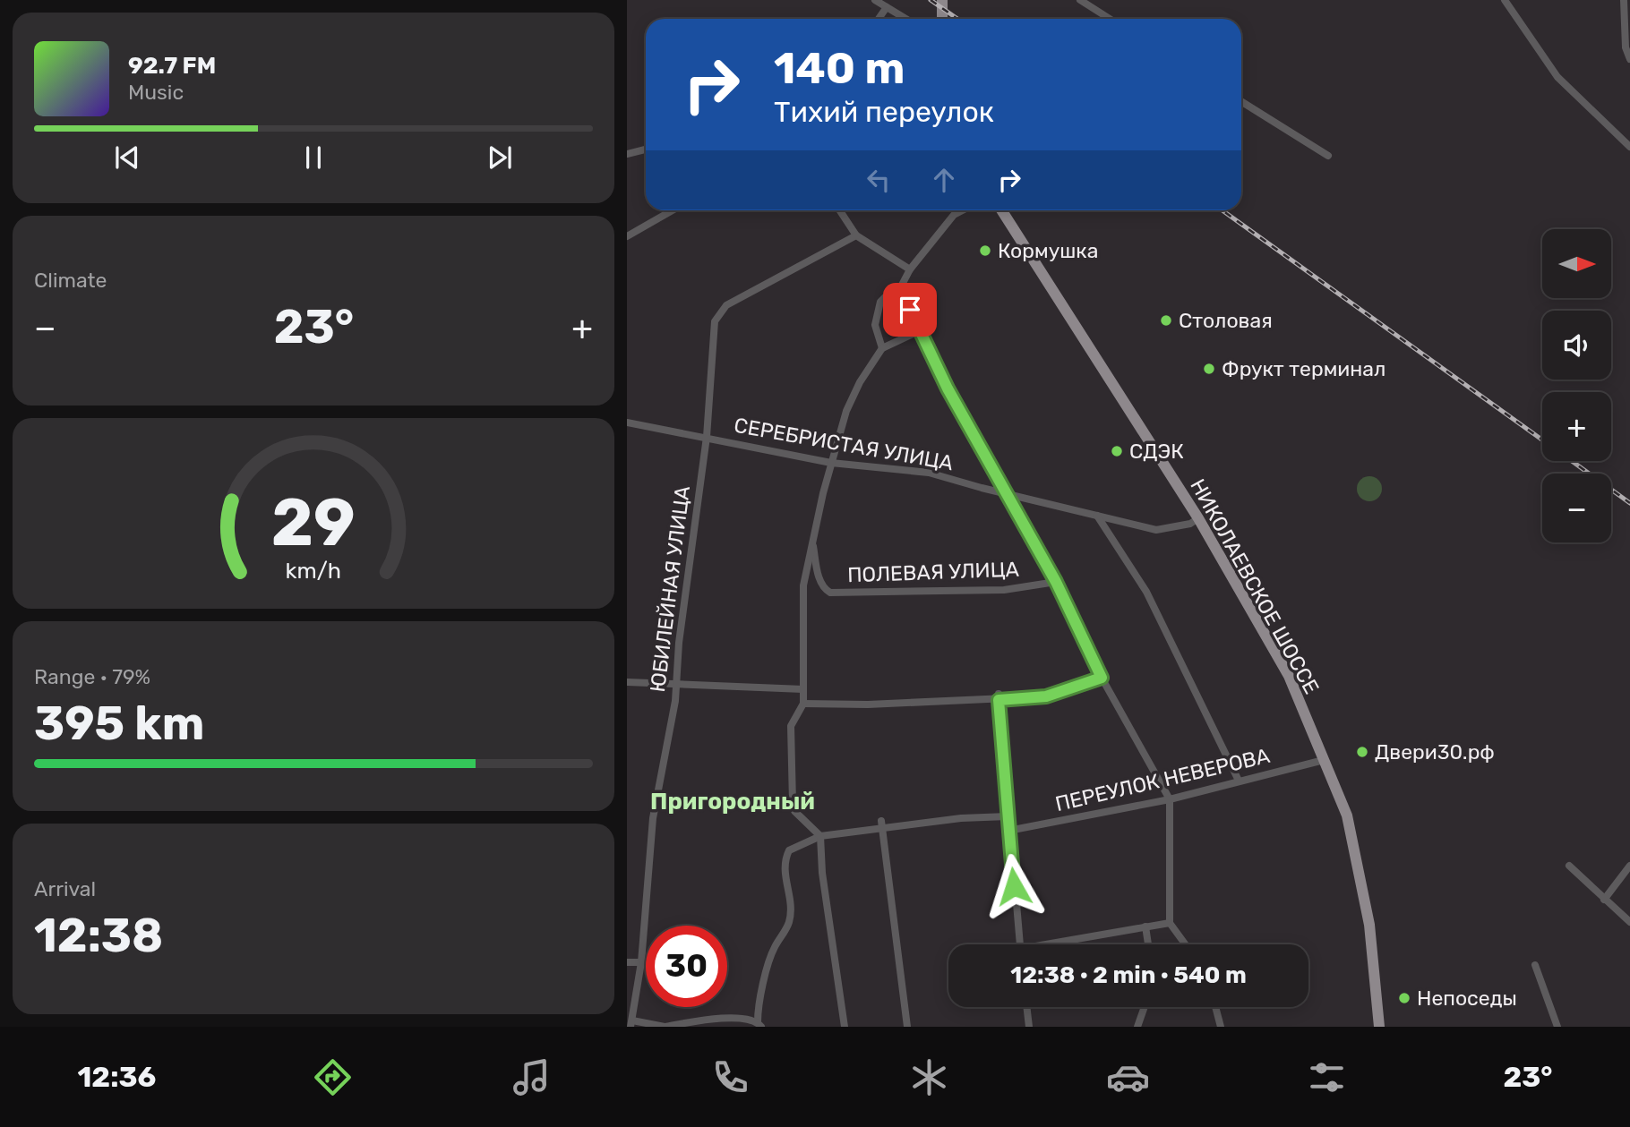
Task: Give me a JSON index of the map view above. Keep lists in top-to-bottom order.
{
  "streets": {
    "main road": ["НИКОЛАЕВСКОЕ ШОССЕ"],
    "street": [
      "СЕРЕБРИСТАЯ УЛИЦА",
      "ПОЛЕВАЯ УЛИЦА",
      "ЮБИЛЕЙНАЯ УЛИЦА",
      "ПЕРЕУЛОК НЕВЕРОВА"
    ]
  },
  "crossings": [
    ["СЕРЕБРИСТАЯ УЛИЦА", "НИКОЛАЕВСКОЕ ШОССЕ"],
    ["СЕРЕБРИСТАЯ УЛИЦА", "ЮБИЛЕЙНАЯ УЛИЦА"],
    ["НИКОЛАЕВСКОЕ ШОССЕ", "ПЕРЕУЛОК НЕВЕРОВА"]
  ],
  "districts": ["Пригородный"],
  "places": [
    "Кормушка",
    "Столовая",
    "Фрукт терминал",
    "СДЭК",
    "Двери30.рф",
    "Непоседы"
  ],
  "north": "right",
  "page": {
    "turn": ["140 m", "Тихий переулок"],
    "song": ["92.7 FM", "Music"],
    "tile": [
      "Climate",
      ["Range · 79%", "395 km"],
      ["Arrival", "12:38"]
    ],
    "map_buttons": ["+", "−"],
    "heat": ["−", "23°", "+"],
    "limit": "30",
    "trip": "12:38 · 2 min · 540 m",
    "tabs": ["12:36", "23°"],
    "gauge": ["29", "km/h"]
  }
}
